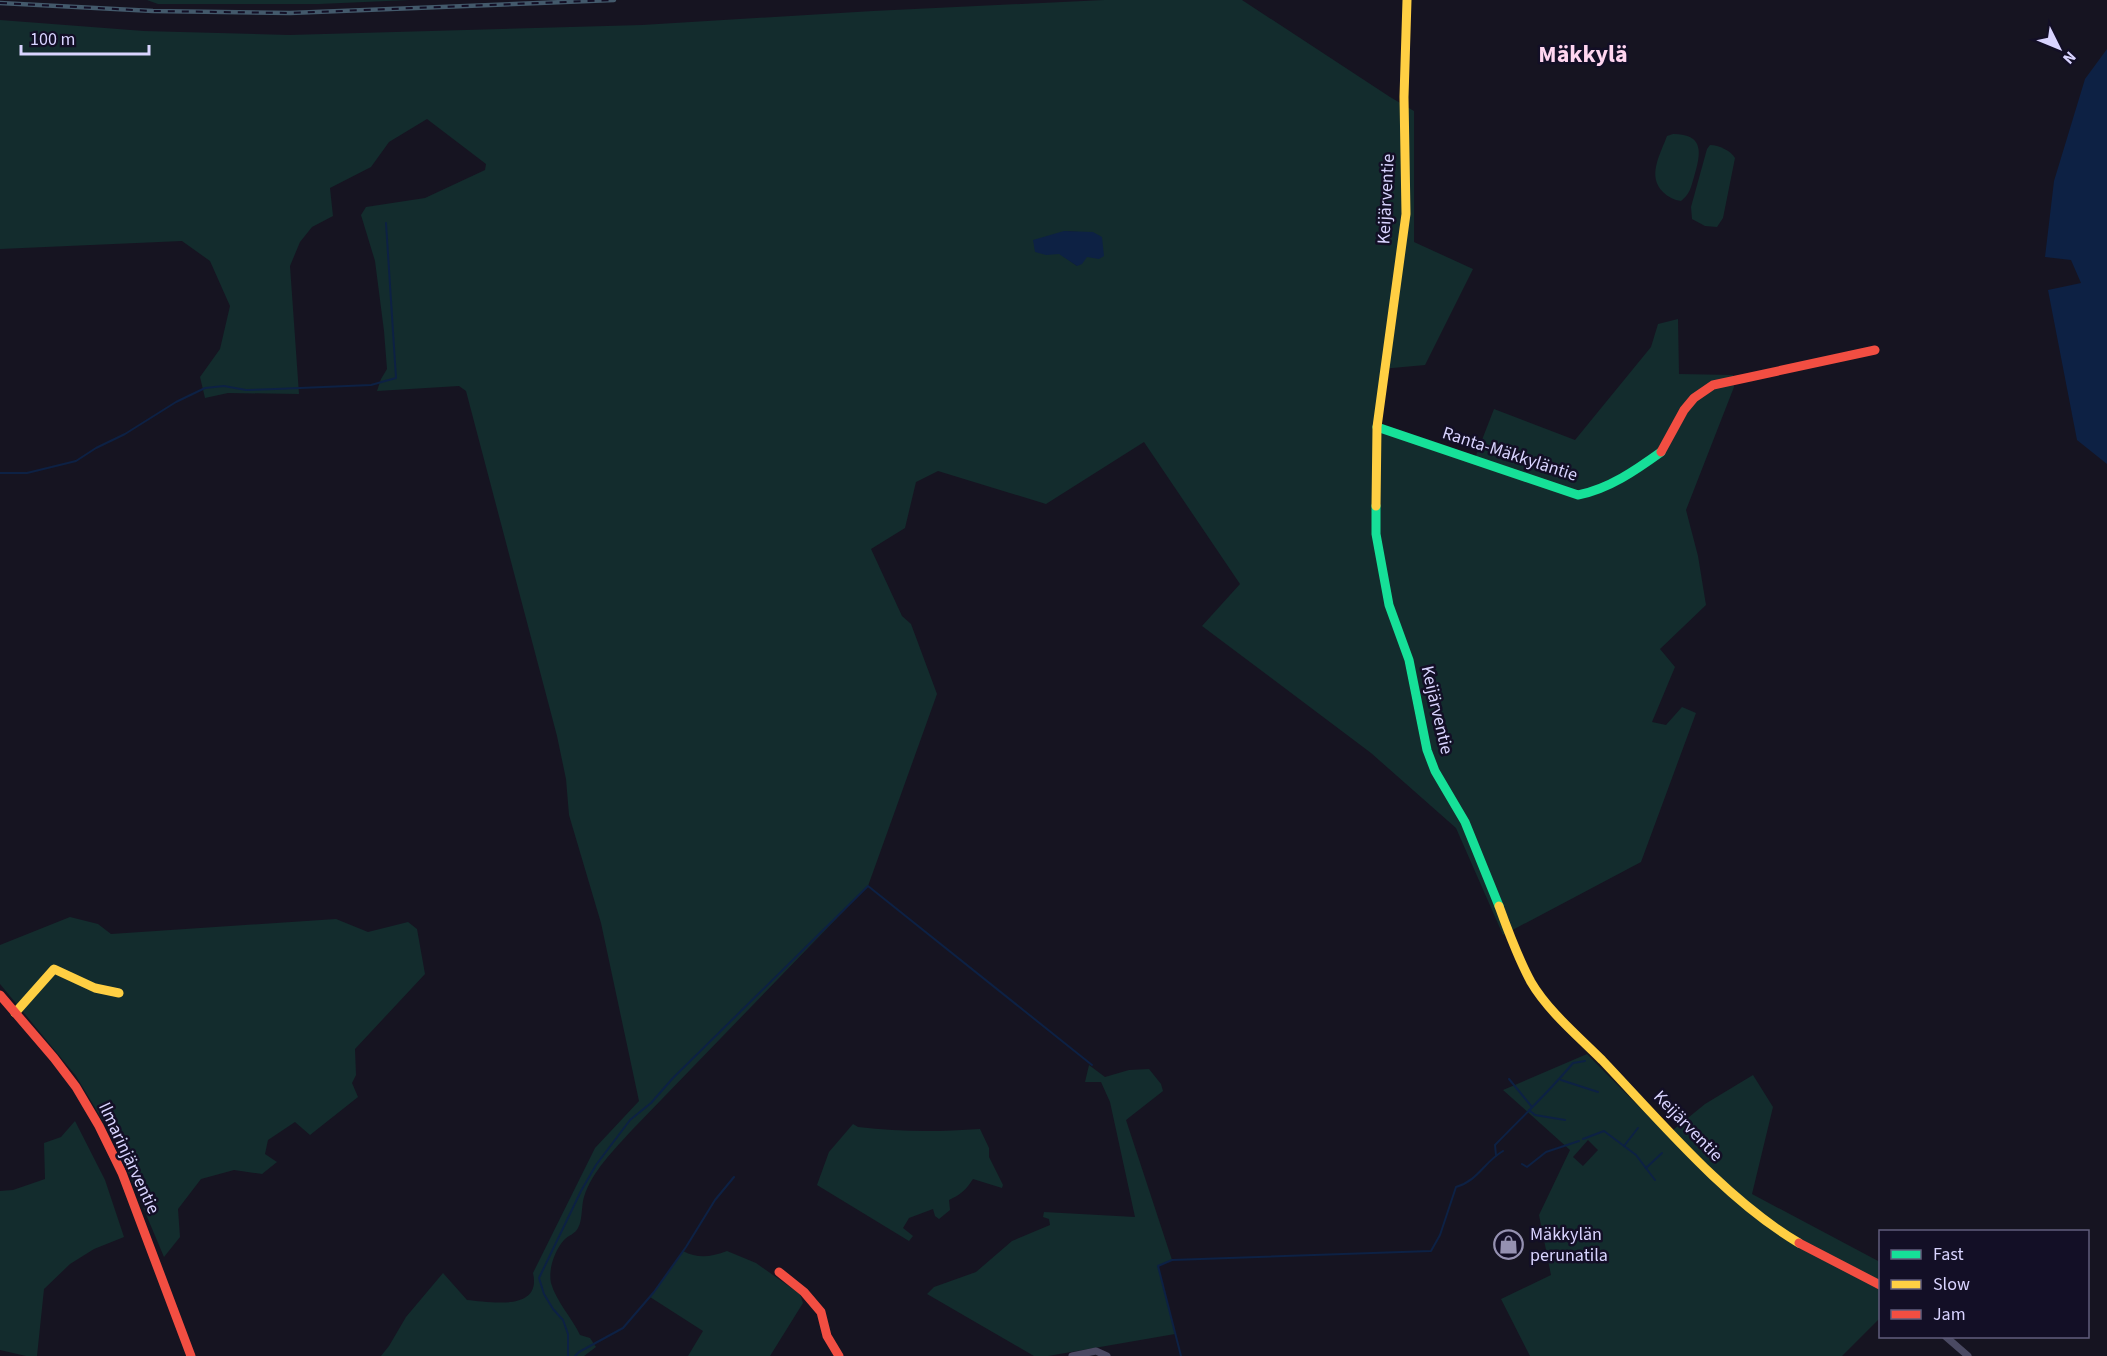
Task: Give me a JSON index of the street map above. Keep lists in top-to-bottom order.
{
  "streets": {
    "street": ["Keijärventie", "Ranta-Mäkkyläntie", "Ilmarinjärventie"]
  },
  "crossings": [
    ["Keijärventie", "Ranta-Mäkkyläntie"]
  ],
  "districts": ["Mäkkylä"],
  "places": {
    "shop": ["Mäkkylän perunatila"]
  },
  "legend": ["Fast", "Slow", "Jam"],
  "scale_bar": "100 m",
  "north": "bottom right"
}
